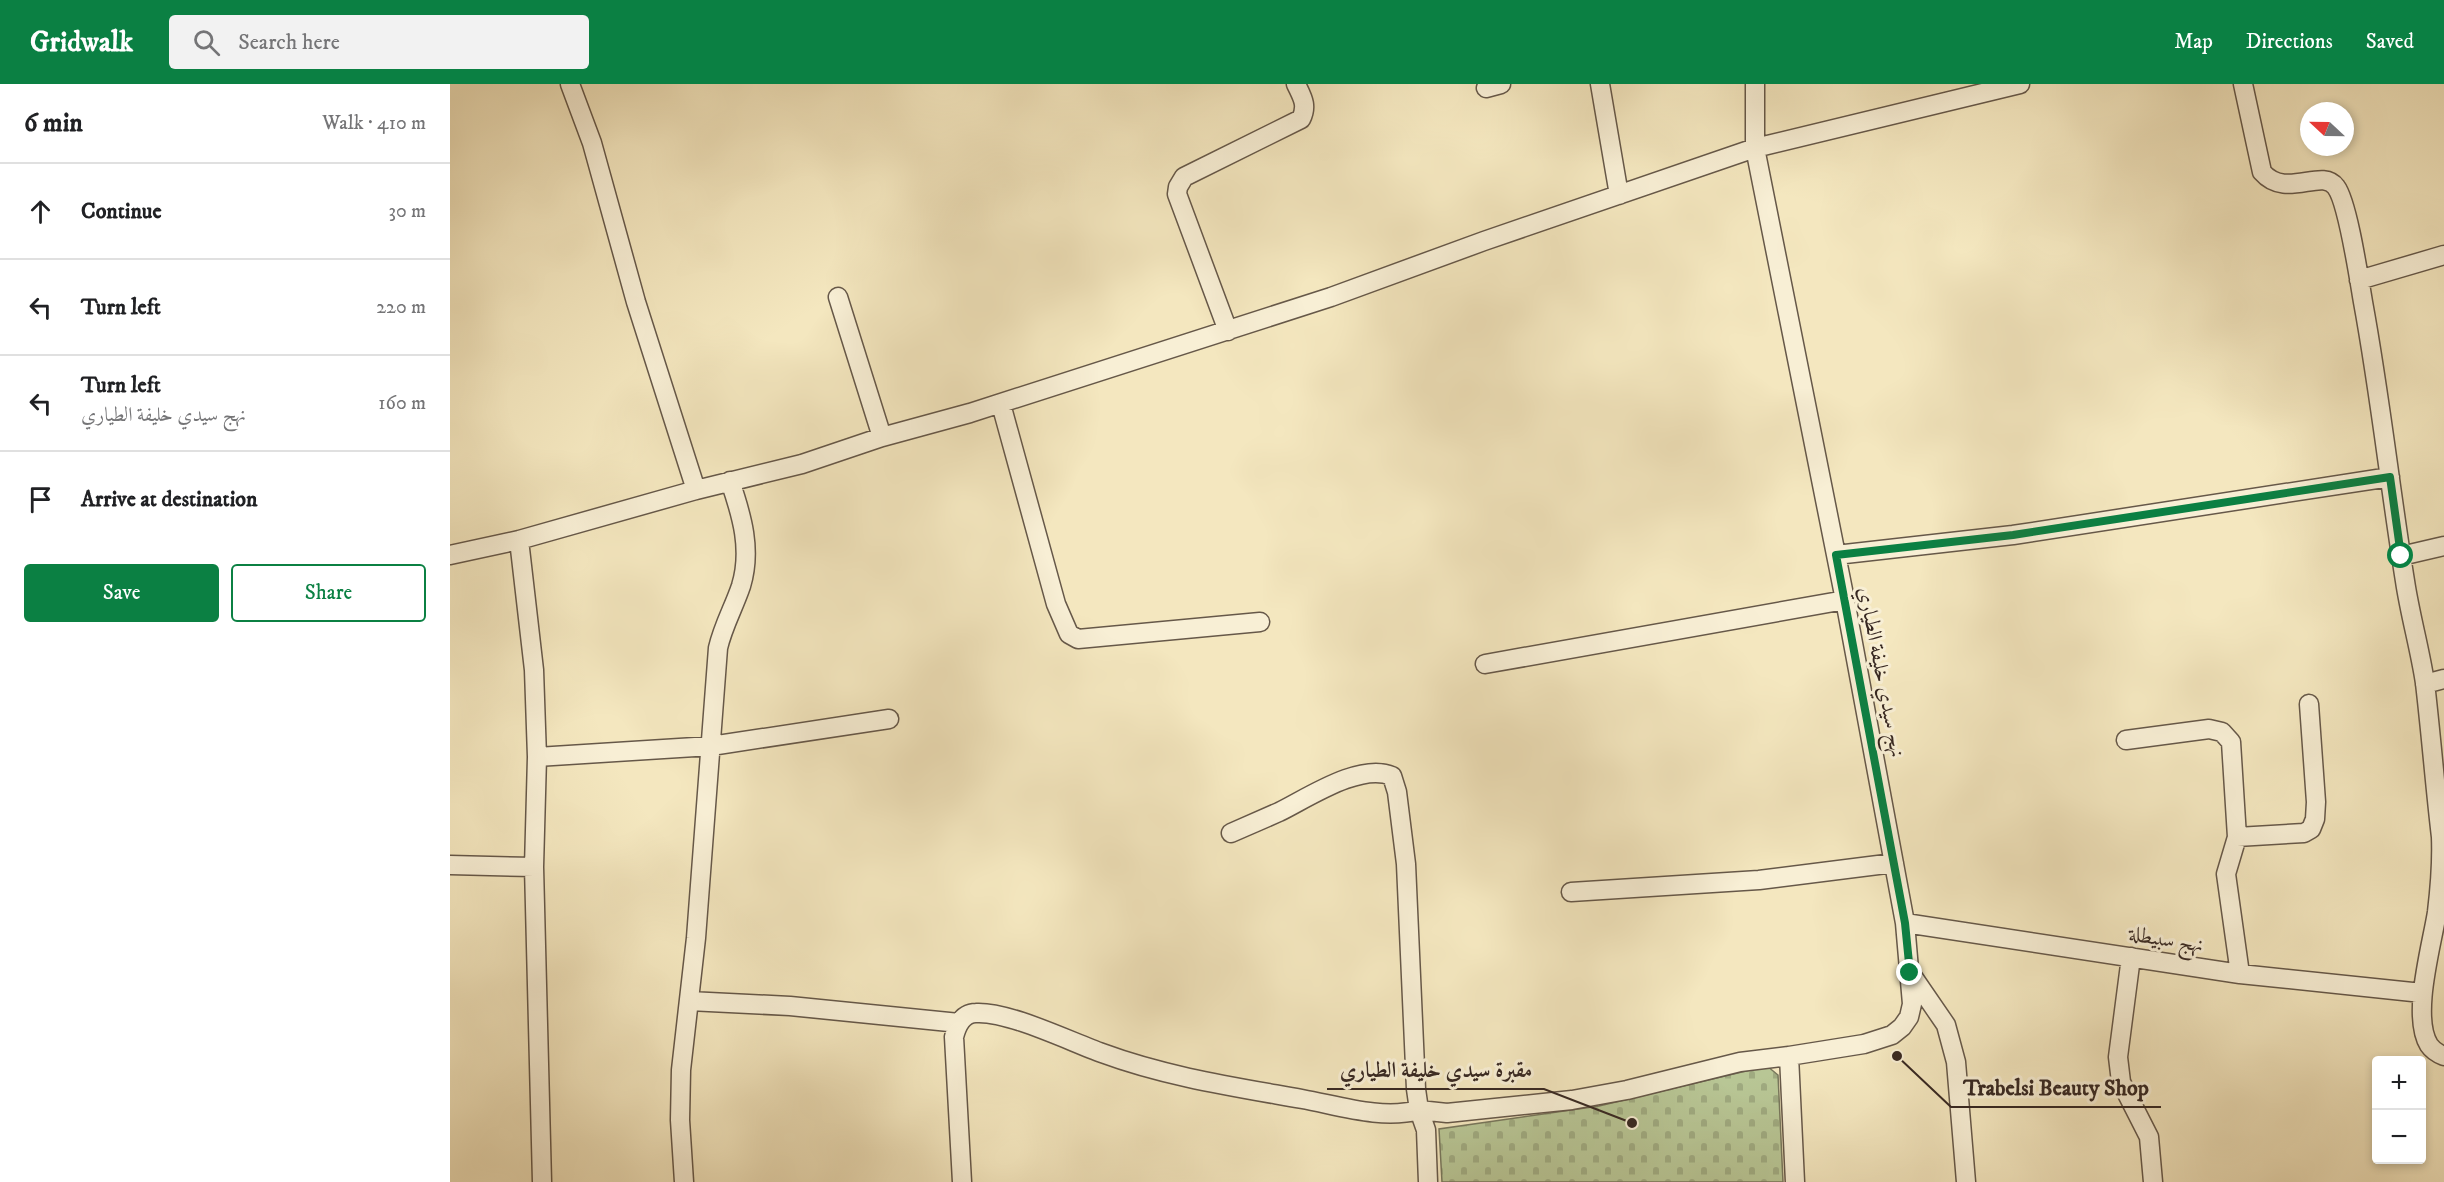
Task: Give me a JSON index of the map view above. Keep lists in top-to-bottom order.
{
  "streets": {
    "street": ["نهج سيدي خليفة الطياري", "نهج سبيطلة"]
  },
  "crossings": [
    ["نهج سيدي خليفة الطياري", "نهج سبيطلة"]
  ],
  "places": ["Trabelsi Beauty Shop", "مقبرة سيدي خليفة الطياري"],
  "north": "left",
  "page": {
    "header": "Gridwalk",
    "search": "Search here",
    "nav": ["Map", "Directions", "Saved"],
    "heading": ["6 min", "Walk · 410 m"],
    "list": [
      ["Continue", "30 m"],
      ["Turn left", "220 m"],
      ["Turn left", "نهج سيدي خليفة الطياري", "160 m"],
      "Arrive at destination"
    ],
    "buttons": ["Save", "Share"],
    "map_buttons": ["+", "−"]
  }
}
